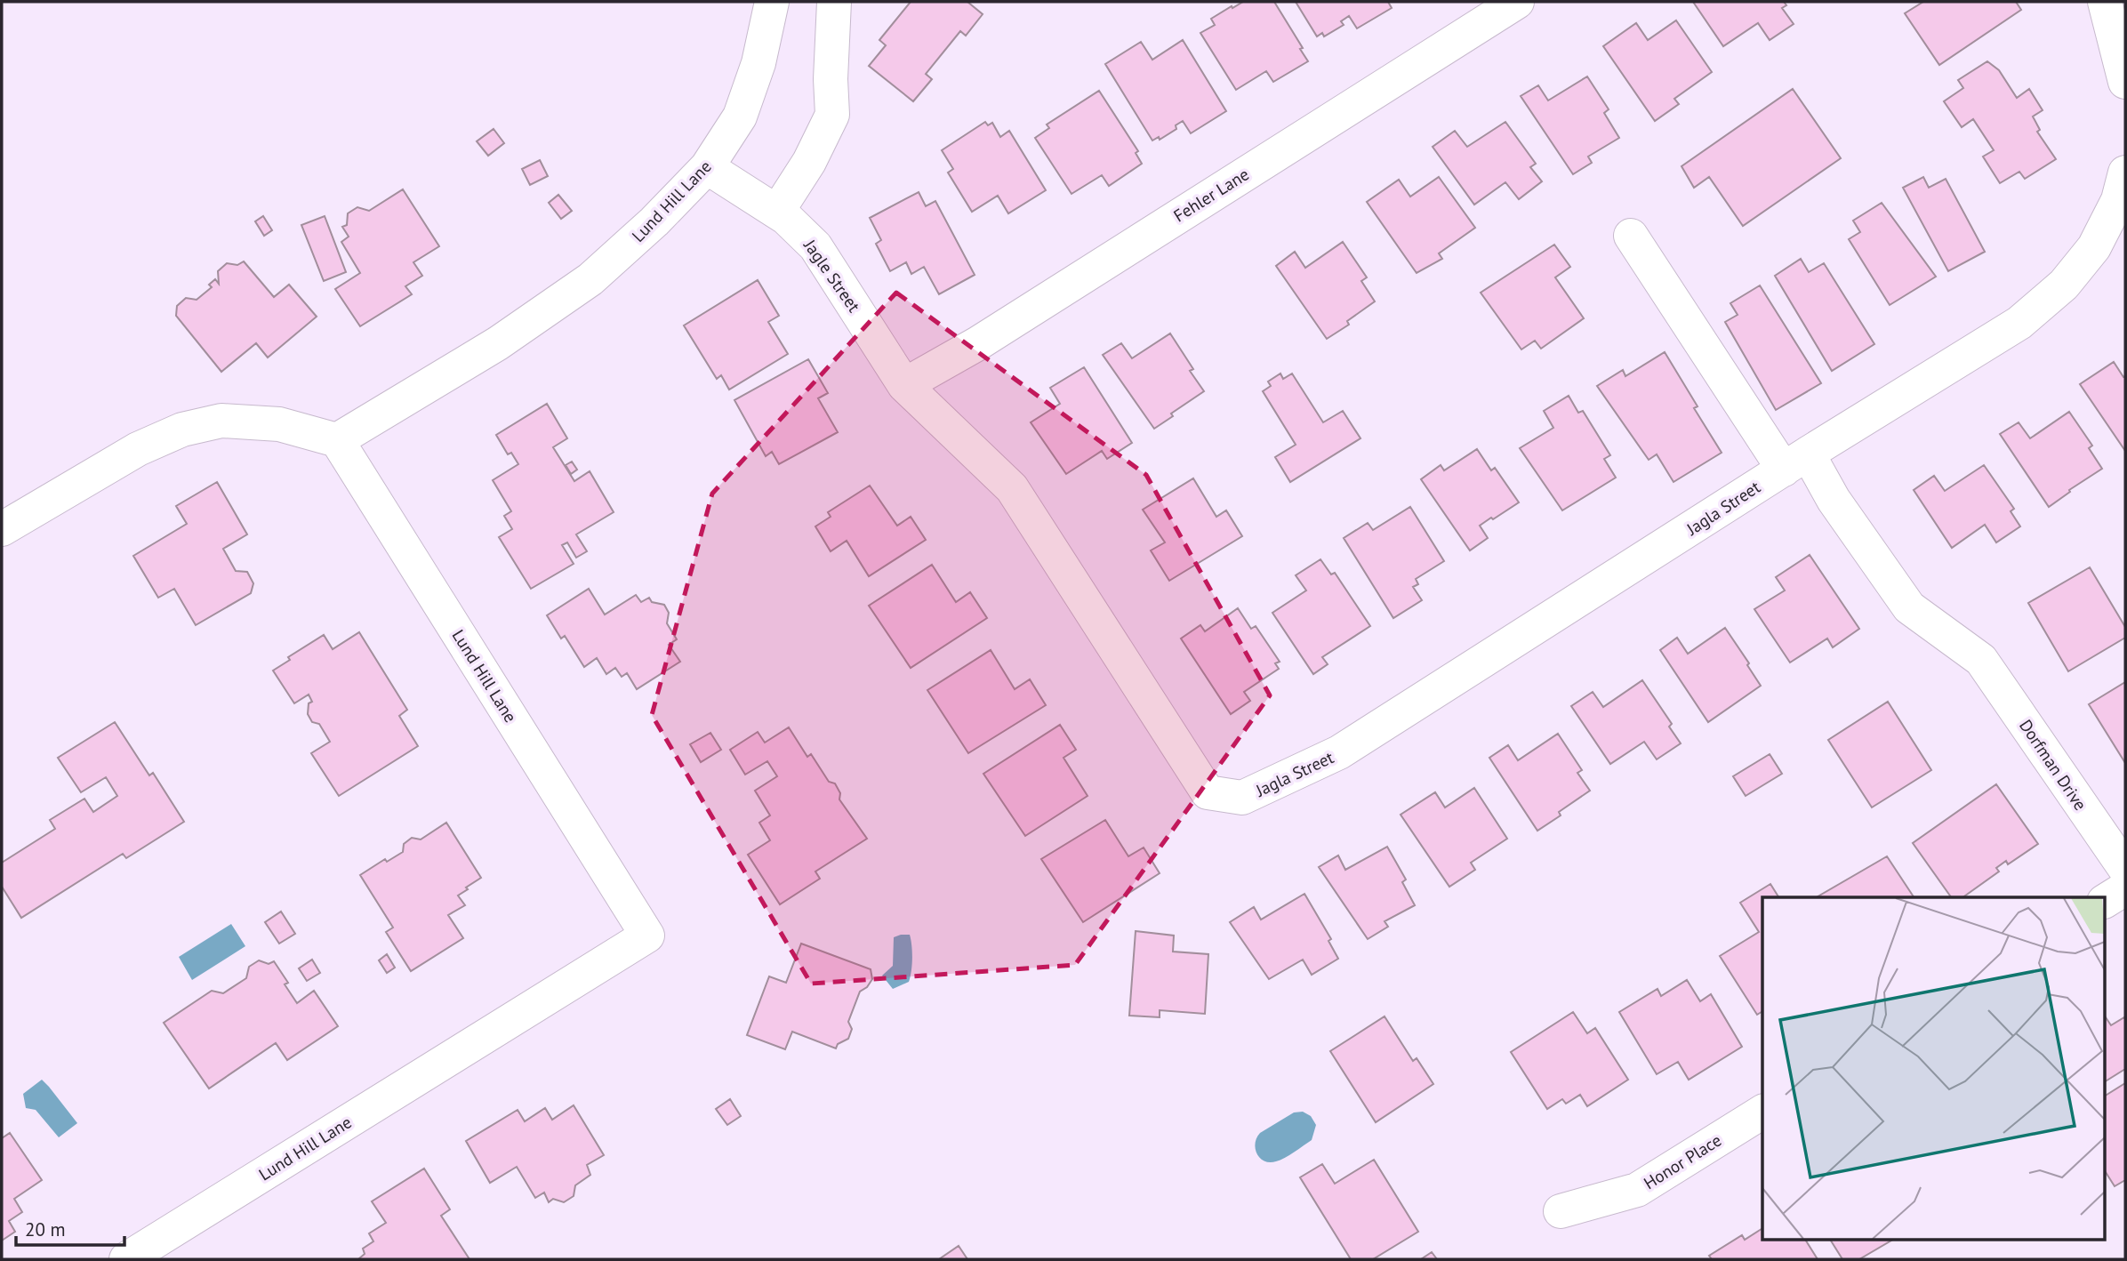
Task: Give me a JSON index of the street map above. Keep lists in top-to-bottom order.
{
  "streets": {
    "street": [
      "Fehler Lane",
      "Lund Hill Lane",
      "Jagle Street",
      "Jagla Street",
      "Dorfman Drive",
      "Honor Place"
    ]
  },
  "crossings": [
    ["Fehler Lane", "Jagle Street"],
    ["Fehler Lane", "Jagla Street"],
    ["Lund Hill Lane", "Jagle Street"],
    ["Jagle Street", "Jagla Street"],
    ["Jagla Street", "Dorfman Drive"]
  ],
  "scale_bar": "20 m"
}
